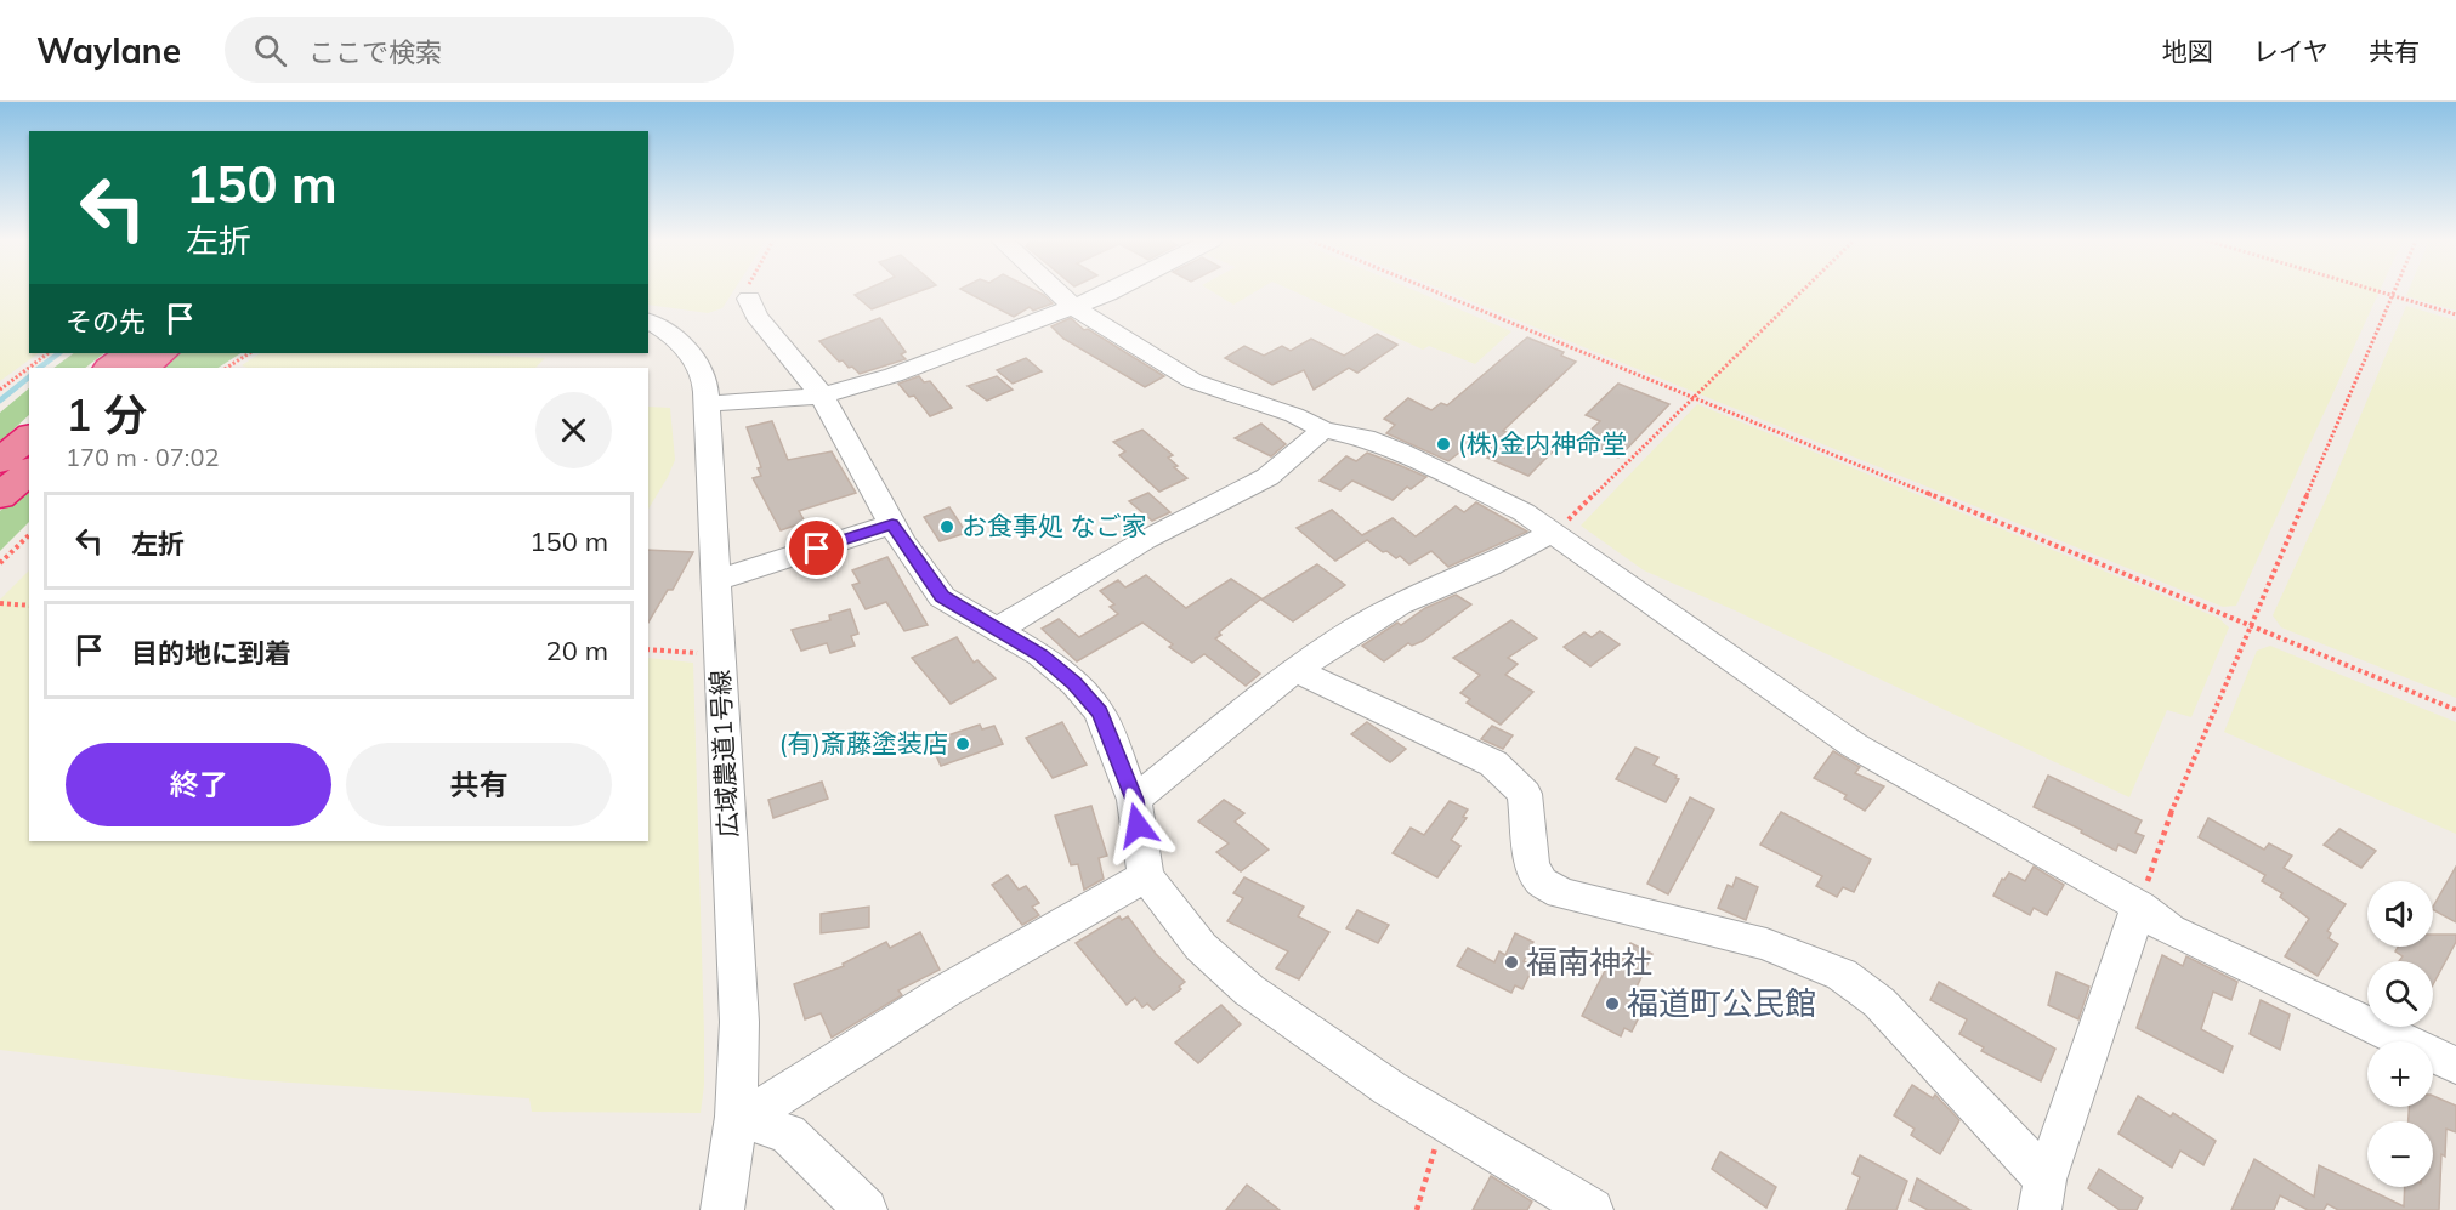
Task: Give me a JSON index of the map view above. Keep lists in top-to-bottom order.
{
  "streets": {
    "street": ["広域農道1号線"]
  },
  "places": [
    "(株)金内神命堂",
    "お食事処 なご家",
    "(有)斎藤塗装店",
    "福南神社",
    "福道町公民館"
  ],
  "page": {
    "header": "Waylane",
    "search": "ここで検索",
    "nav": ["地図", "レイヤ", "共有"],
    "turn": ["150 m", "左折"],
    "then": "その先",
    "heading": ["1 分", "170 m · 07:02"],
    "list": [
      {
        "name": "左折",
        "value": "150 m"
      },
      {
        "name": "目的地に到着",
        "value": "20 m"
      }
    ],
    "buttons": ["終了", "共有"],
    "map_buttons": ["+", "−"]
  }
}
